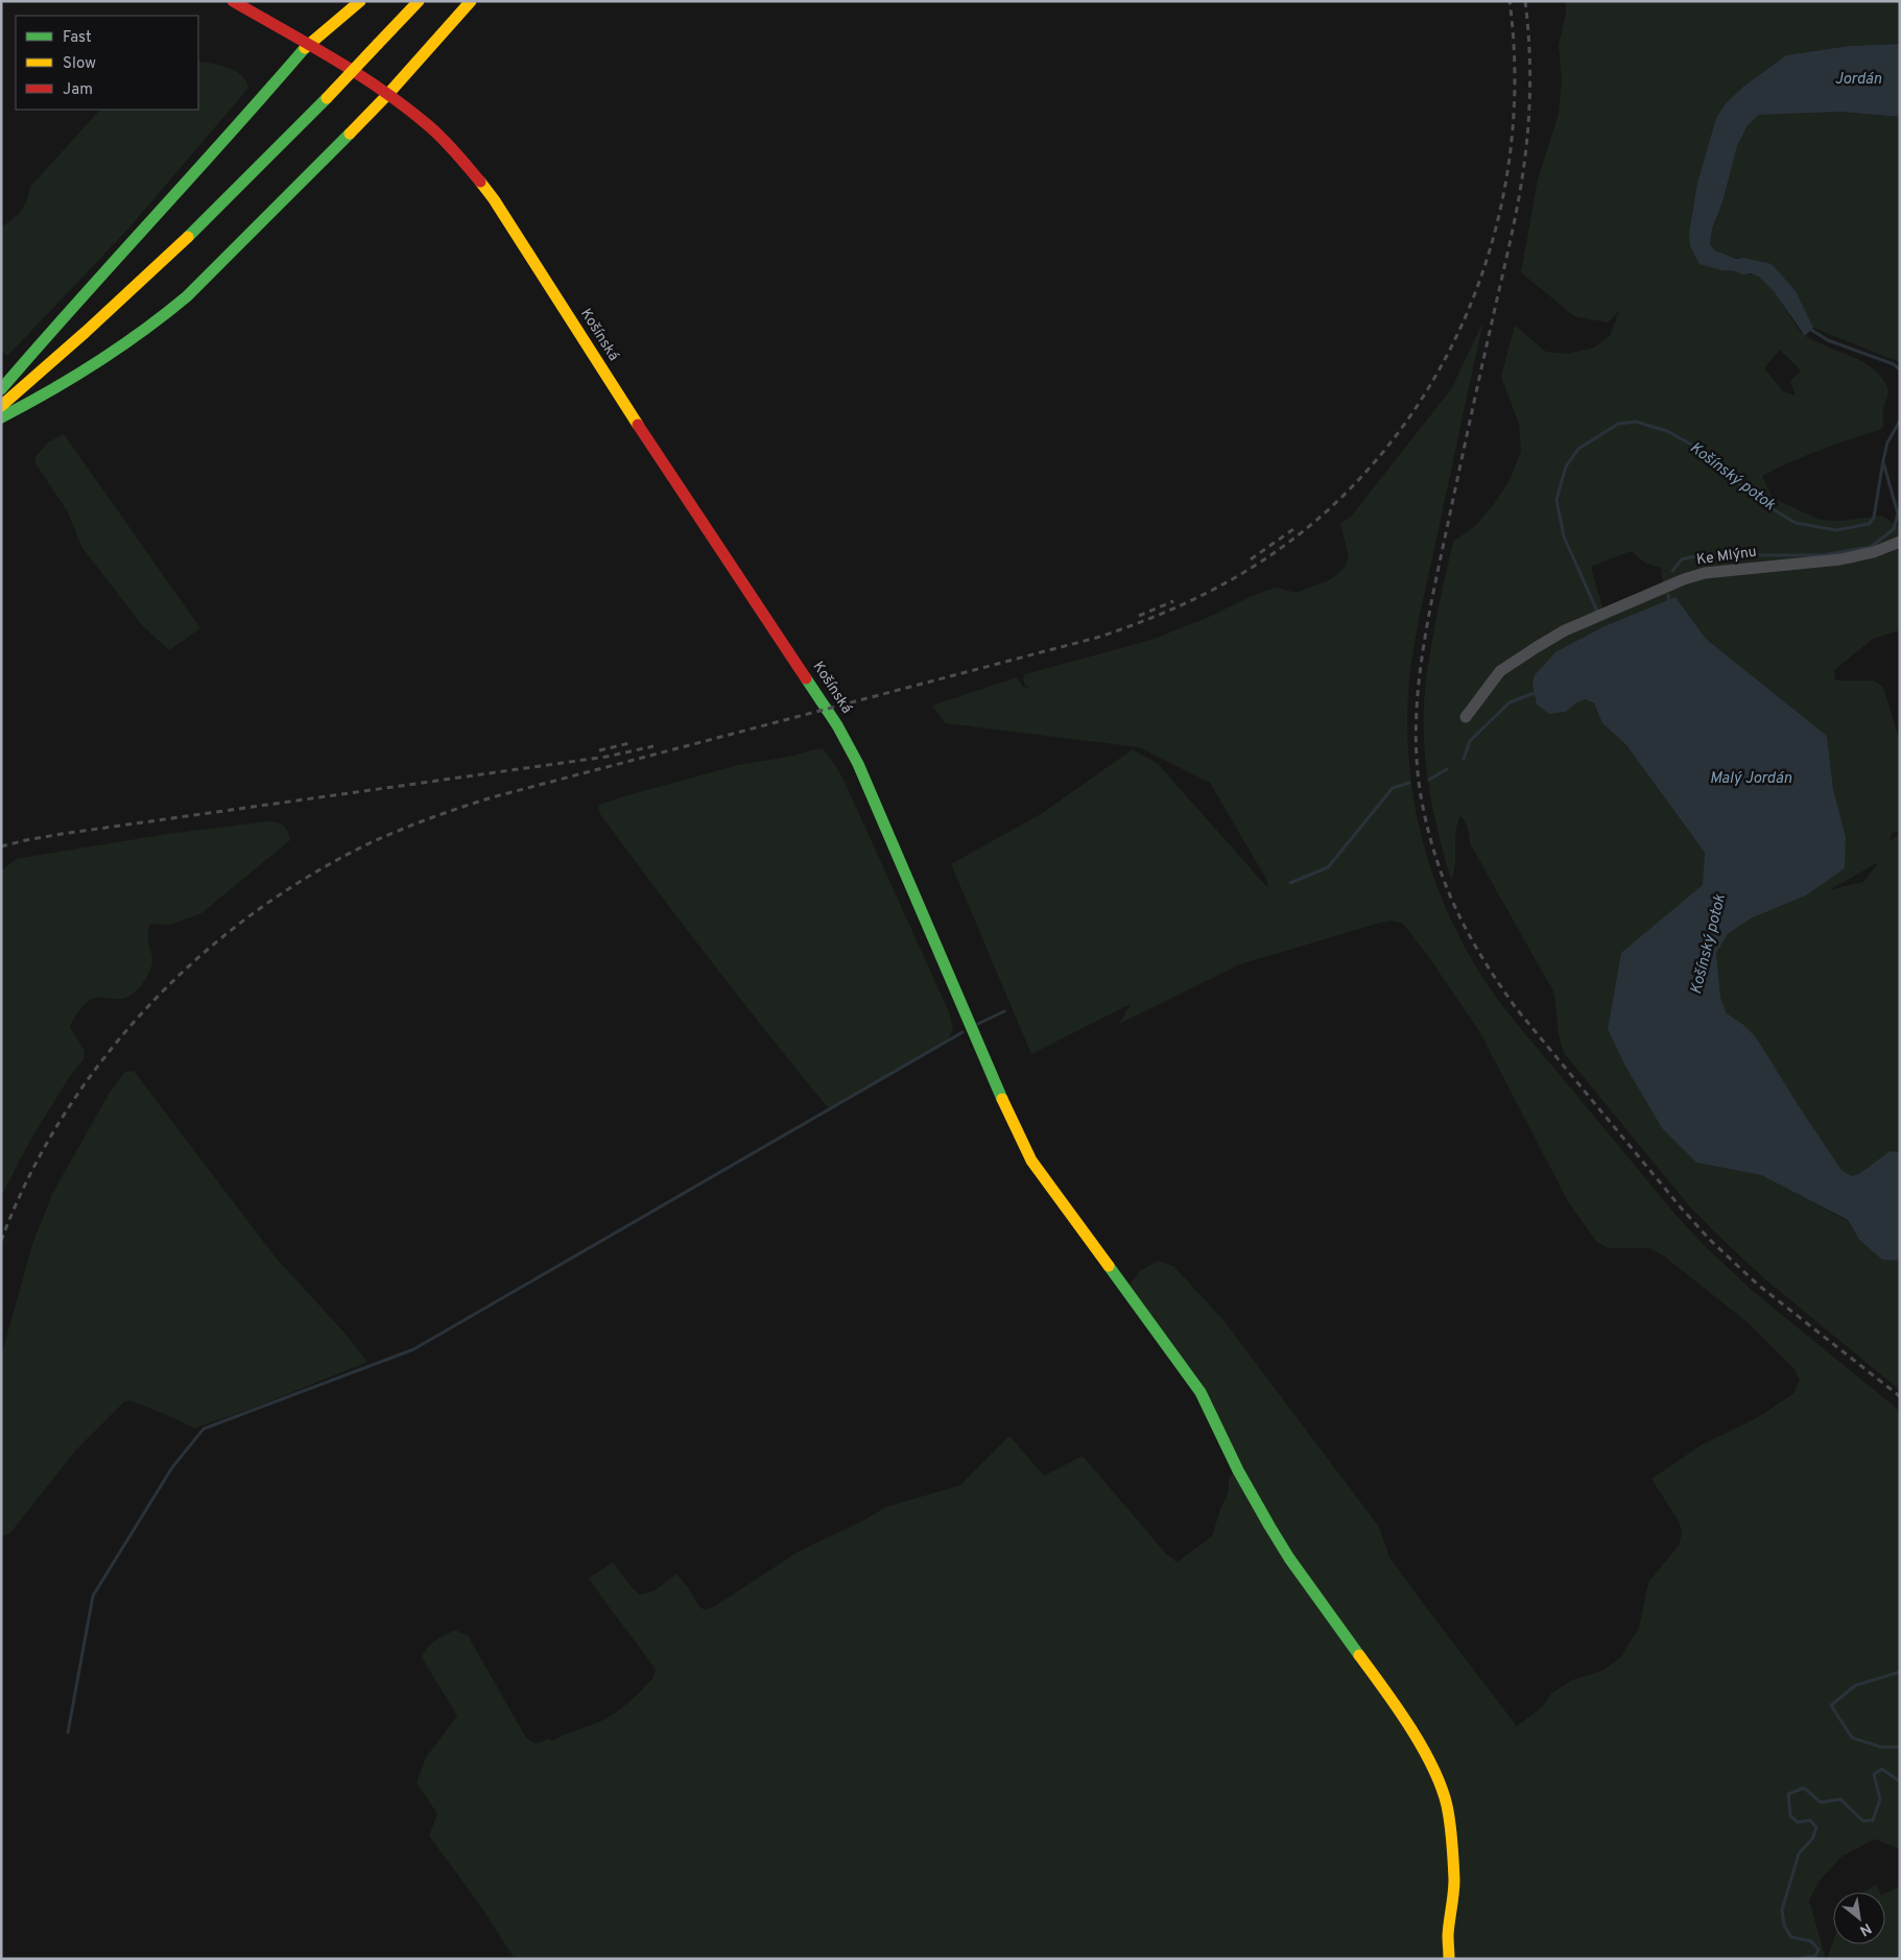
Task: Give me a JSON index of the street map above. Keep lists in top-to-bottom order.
{
  "streets": {
    "street": ["Košínská", "Ke Mlýnu"]
  },
  "water": ["Jordán", "Košínský potok", "Malý Jordán"],
  "legend": ["Fast", "Slow", "Jam"],
  "north": "bottom right"
}
